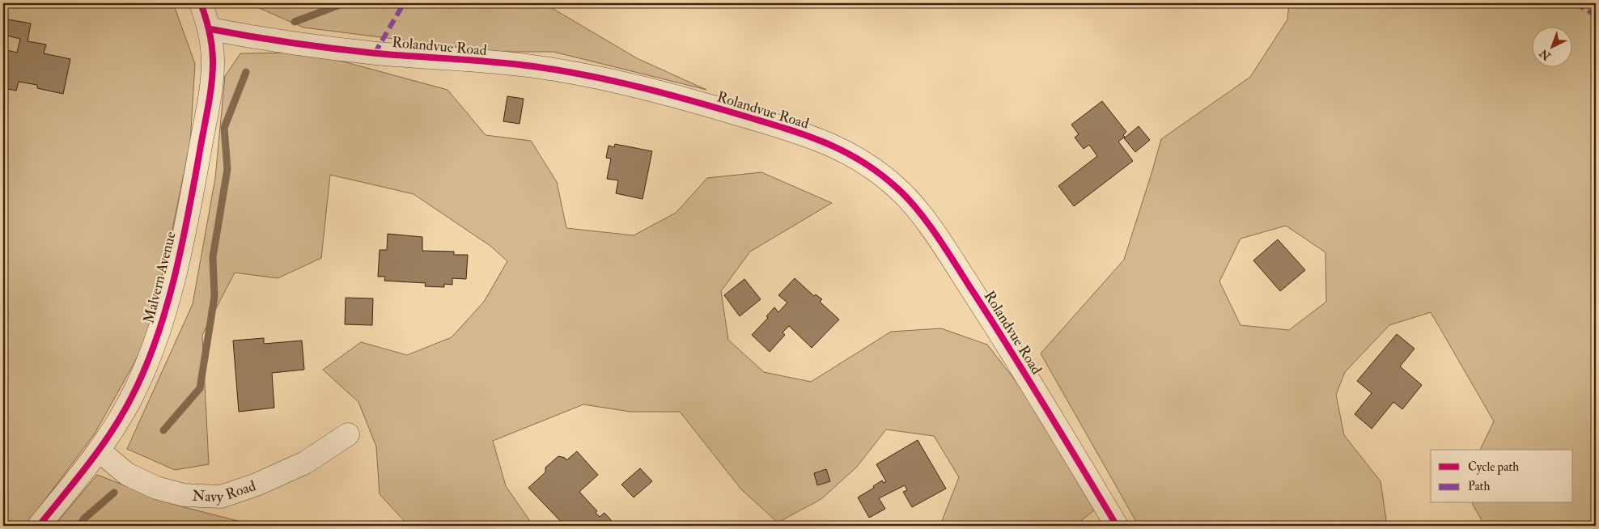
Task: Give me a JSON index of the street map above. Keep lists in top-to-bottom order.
{
  "streets": {
    "street": ["Rolandvue Road", "Malvern Avenue", "Navy Road"]
  },
  "crossings": [
    ["Rolandvue Road", "Malvern Avenue"],
    ["Malvern Avenue", "Navy Road"]
  ],
  "legend": ["Cycle path", "Path"],
  "north": "bottom left"
}
